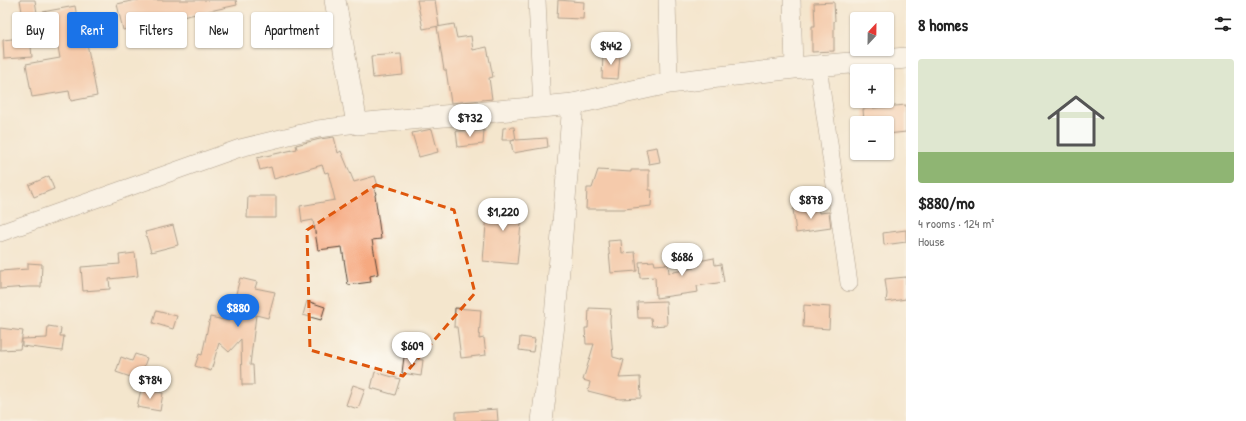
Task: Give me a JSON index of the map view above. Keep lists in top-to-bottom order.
{
  "north": "top",
  "page": {
    "heading": "8 homes",
    "map_buttons": ["+", "−"],
    "chip": [
      "Buy",
      "Rent",
      "Filters",
      "New",
      "Apartment"
    ],
    "price": [
      "$442",
      "$732",
      "$878",
      "$1,220",
      "$686",
      "$880",
      "$609",
      "$784"
    ],
    "list": [
      {
        "name": "$880/mo",
        "note": "4 rooms · 124 m² · House"
      }
    ]
  }
}
